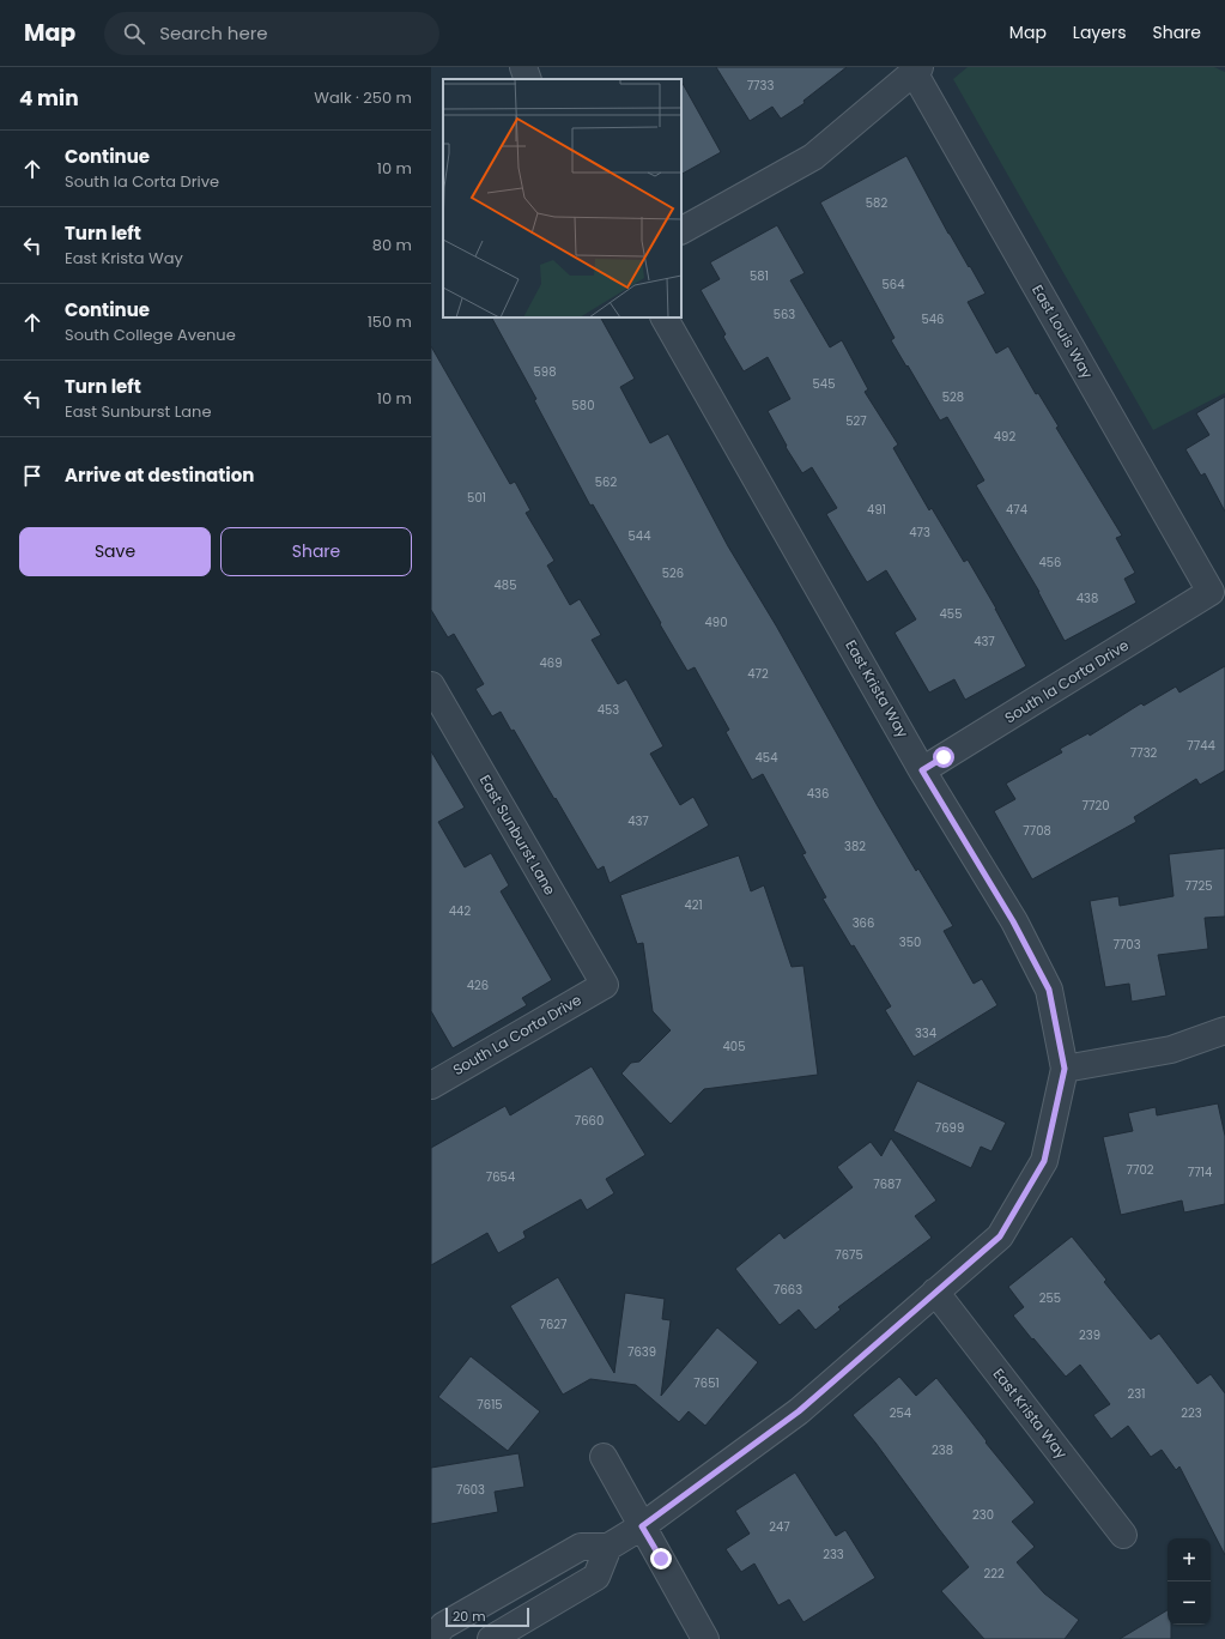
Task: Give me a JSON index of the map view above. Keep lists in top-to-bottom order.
{
  "streets": {
    "street": [
      "East Louis Way",
      "South la Corta Drive",
      "East Krista Way",
      "East Sunburst Lane",
      "South La Corta Drive"
    ]
  },
  "crossings": [
    ["East Louis Way", "South la Corta Drive"],
    ["South la Corta Drive", "East Krista Way"],
    ["East Sunburst Lane", "South La Corta Drive"]
  ],
  "house_numbers": [
    "7733",
    "582",
    "581",
    "564",
    "563",
    "546",
    "598",
    "545",
    "528",
    "580",
    "527",
    "492",
    "562",
    "501",
    "491",
    "474",
    "473",
    "544",
    "456",
    "526",
    "485",
    "438",
    "455",
    "490",
    "437",
    "469",
    "472",
    "453",
    "7744",
    "7732",
    "454",
    "436",
    "7720",
    "437",
    "7708",
    "382",
    "7725",
    "421",
    "442",
    "366",
    "350",
    "7703",
    "426",
    "334",
    "405",
    "7660",
    "7699",
    "7702",
    "7714",
    "7654",
    "7687",
    "7675",
    "7663",
    "255",
    "7627",
    "239",
    "7639",
    "7651",
    "231",
    "7615",
    "254",
    "223",
    "238",
    "7603",
    "230",
    "247",
    "233",
    "222"
  ],
  "scale_bar": "20 m",
  "page": {
    "header": "Map",
    "search": "Search here",
    "nav": ["Map", "Layers", "Share"],
    "heading": ["4 min", "Walk · 250 m"],
    "list": [
      ["Continue", "South la Corta Drive", "10 m"],
      ["Turn left", "East Krista Way", "80 m"],
      ["Continue", "South College Avenue", "150 m"],
      ["Turn left", "East Sunburst Lane", "10 m"],
      "Arrive at destination"
    ],
    "buttons": ["Save", "Share"],
    "map_buttons": ["+", "−"],
    "scale": "20 m"
  }
}
